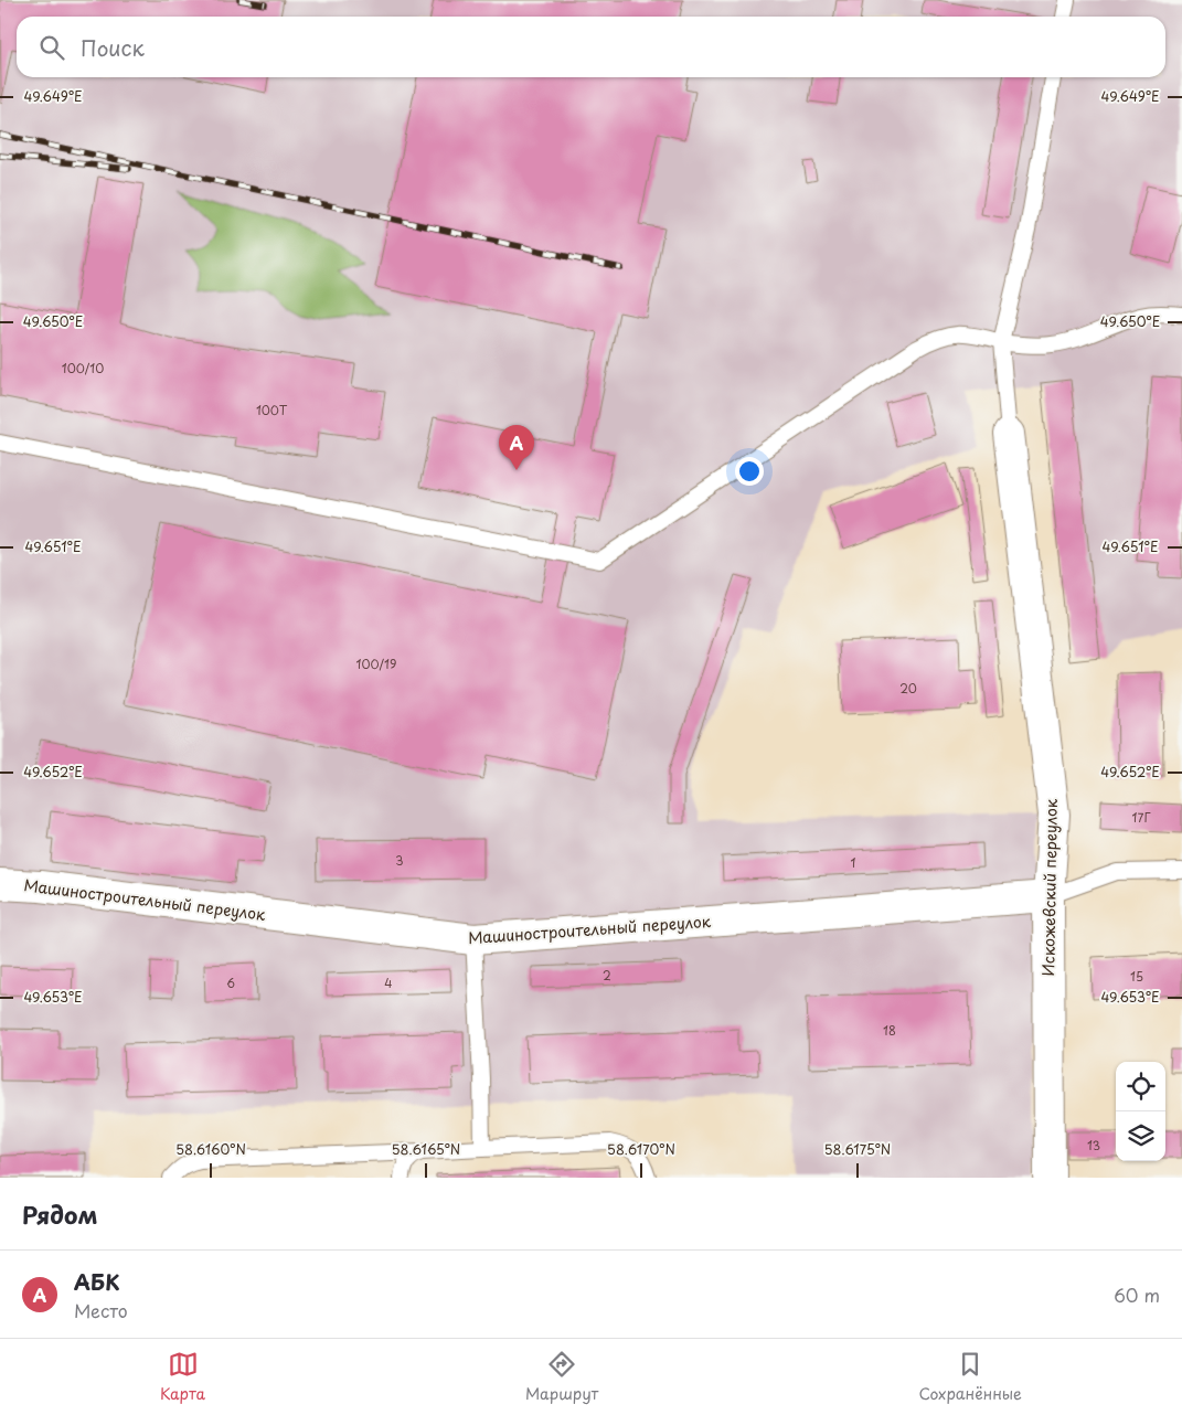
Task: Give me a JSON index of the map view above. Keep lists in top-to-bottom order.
{
  "streets": {
    "street": ["Искожевский переулок", "Машиностроительный переулок"]
  },
  "crossings": [
    ["Искожевский переулок", "Машиностроительный переулок"]
  ],
  "house_numbers": [
    "100/10",
    "100Т",
    "100/19",
    "20",
    "17Г",
    "3",
    "1",
    "2",
    "15",
    "6",
    "4",
    "18",
    "13"
  ],
  "page": {
    "search": "Поиск",
    "pins": "A",
    "heading": "Рядом",
    "list": [
      {
        "mark": "A",
        "name": "АБК",
        "note": "Место",
        "value": "60 m"
      }
    ],
    "nav": ["Карта", "Маршрут", "Сохранённые"]
  },
  "coordinates": [
    "49.649°E",
    "49.650°E",
    "49.651°E",
    "49.652°E",
    "49.653°E",
    "58.6160°N",
    "58.6165°N",
    "58.6170°N",
    "58.6175°N"
  ]
}
